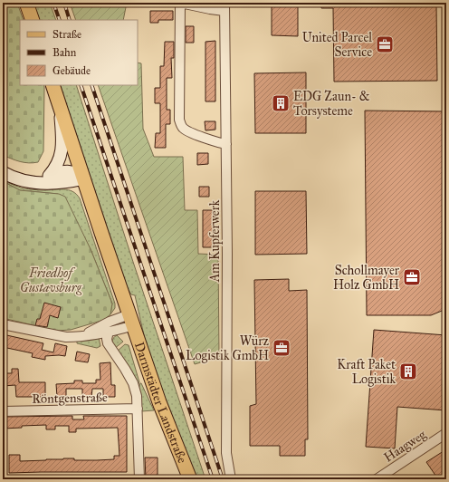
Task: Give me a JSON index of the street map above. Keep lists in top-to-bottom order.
{
  "streets": {
    "main road": ["Darmstädter Landstraße"],
    "street": ["Am Kupferwerk", "Röntgenstraße", "Haagweg"]
  },
  "parks": ["Friedhof Gustavsburg"],
  "places": {
    "office": ["United Parcel Service", "Schollmayer Holz GmbH", "Würz Logistik GmbH"],
    "building": ["EDG Zaun- & Torsysteme", "Kraft Paket Logistik"]
  },
  "legend": ["Straße", "Bahn", "Gebäude"]
}
